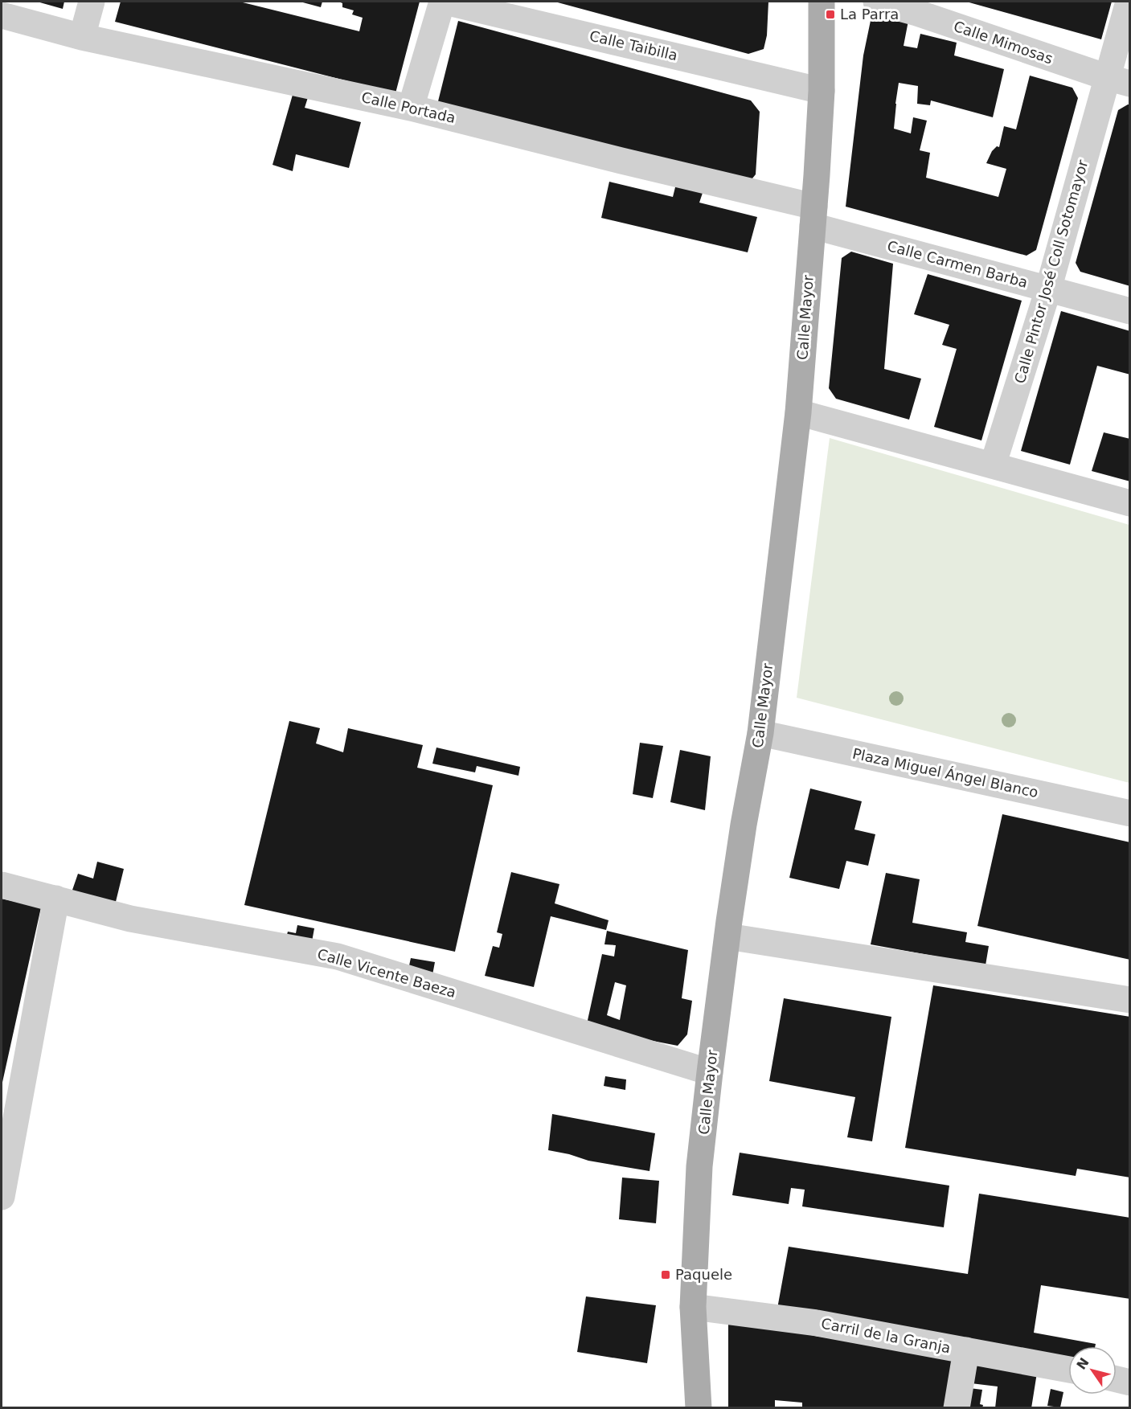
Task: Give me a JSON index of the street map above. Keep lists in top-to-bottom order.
{
  "streets": {
    "main road": ["Calle Mayor"],
    "street": [
      "Calle Mimosas",
      "Calle Taibilla",
      "Calle Portada",
      "Calle Carmen Barba",
      "Calle Pintor José Coll Sotomayor",
      "Plaza Miguel Ángel Blanco",
      "Calle Vicente Baeza",
      "Carril de la Granja"
    ]
  },
  "crossings": [
    ["Calle Mimosas", "Calle Pintor José Coll Sotomayor"],
    ["Calle Taibilla", "Calle Mayor"],
    ["Calle Portada", "Calle Carmen Barba"],
    ["Calle Portada", "Calle Mayor"],
    ["Calle Carmen Barba", "Calle Pintor José Coll Sotomayor"],
    ["Calle Carmen Barba", "Calle Mayor"],
    ["Calle Mayor", "Plaza Miguel Ángel Blanco"],
    ["Calle Mayor", "Calle Vicente Baeza"],
    ["Calle Mayor", "Carril de la Granja"]
  ],
  "places": {
    "transit": ["La Parra", "Paquele"]
  },
  "north": "top left"
}
